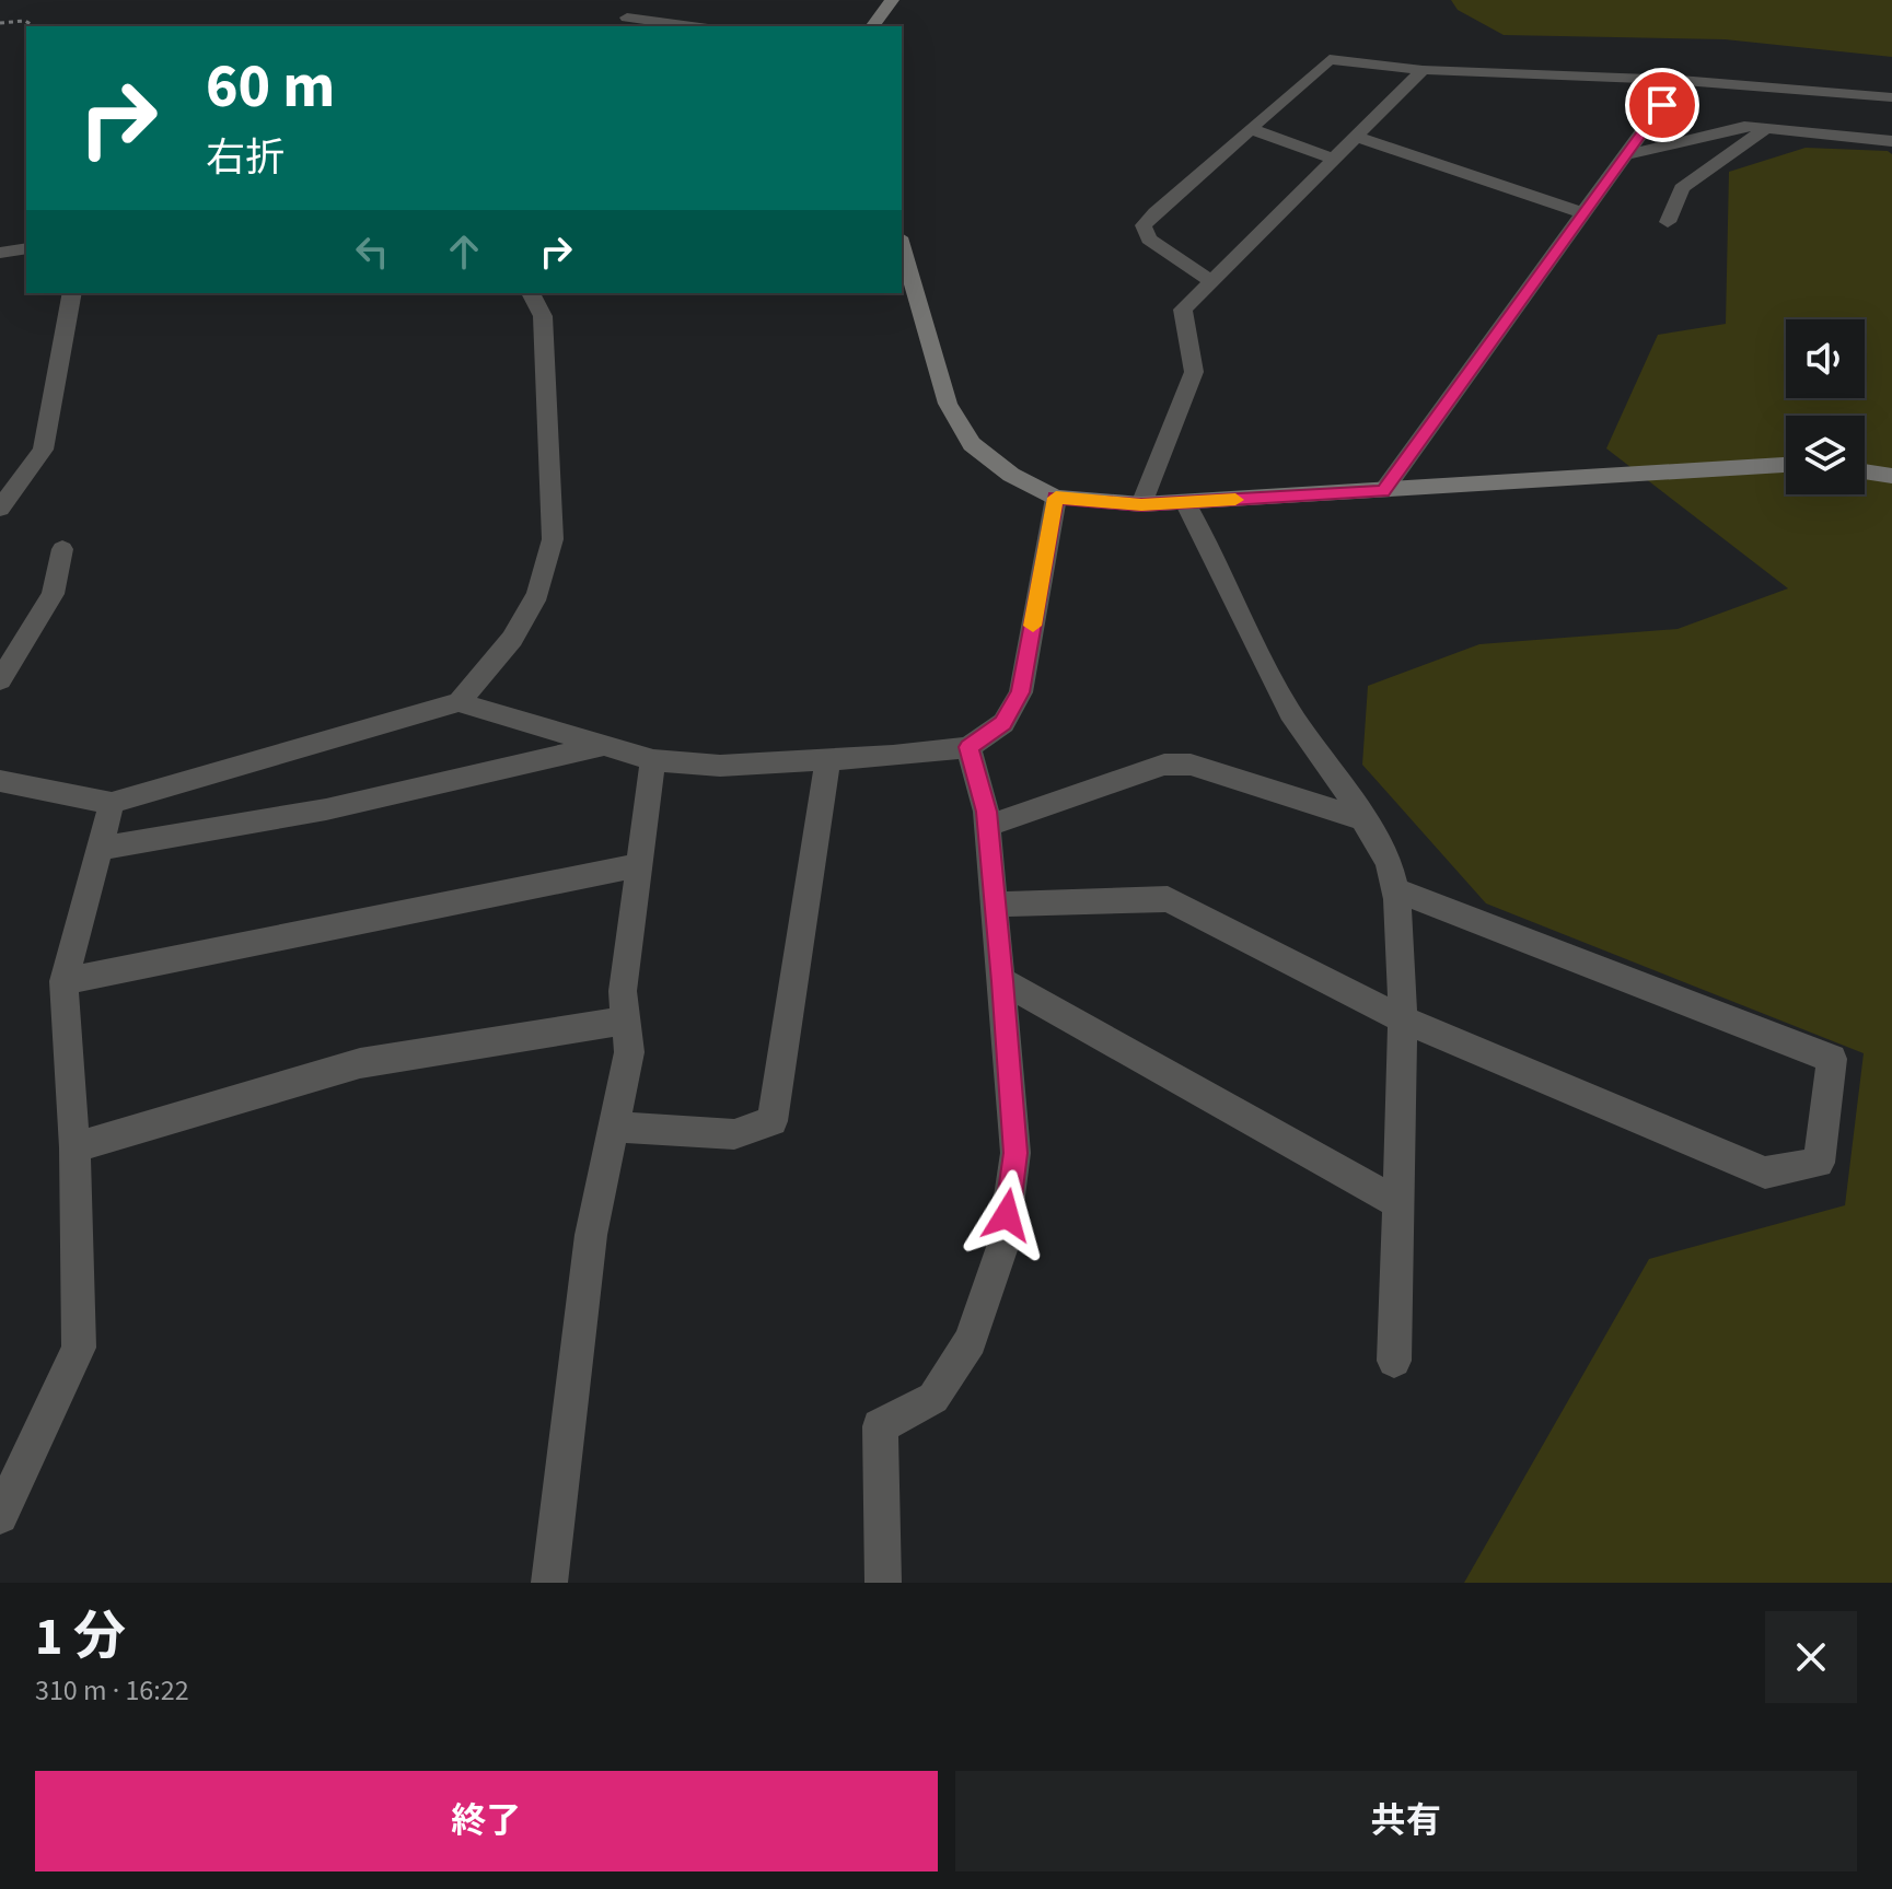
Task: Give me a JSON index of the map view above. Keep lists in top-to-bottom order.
{
  "page": {
    "turn": ["60 m", "右折"],
    "heading": ["1 分", "310 m · 16:22"],
    "buttons": ["終了", "共有"]
  }
}
